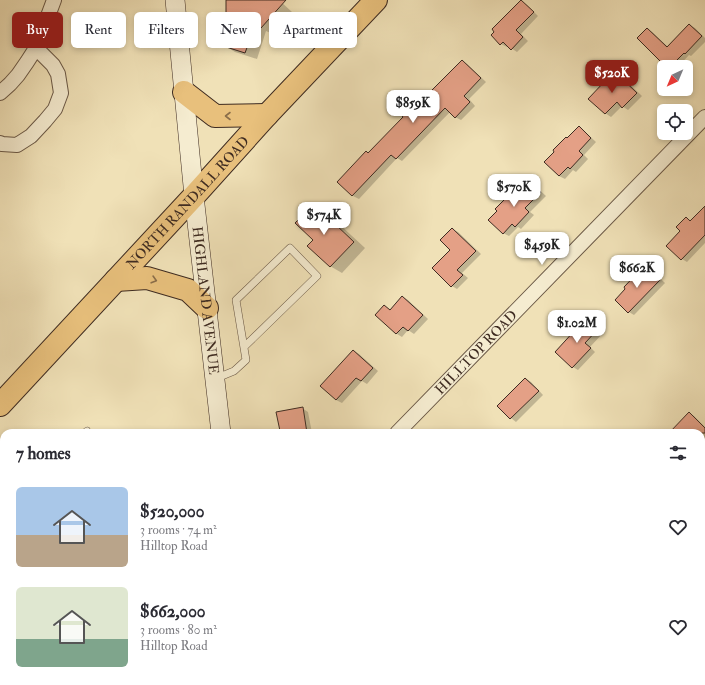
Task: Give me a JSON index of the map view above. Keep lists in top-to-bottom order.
{
  "streets": {
    "main road": ["NORTH RANDALL ROAD", "HIGHLAND AVENUE"],
    "street": ["HILLTOP ROAD"]
  },
  "crossings": [
    ["NORTH RANDALL ROAD", "HIGHLAND AVENUE"]
  ],
  "north": "bottom left",
  "page": {
    "chip": [
      "Buy",
      "Rent",
      "Filters",
      "New",
      "Apartment"
    ],
    "price": [
      "$520K",
      "$859K",
      "$570K",
      "$574K",
      "$459K",
      "$662K",
      "$1.02M"
    ],
    "heading": "7 homes",
    "list": [
      {
        "name": "$520,000",
        "note": "3 rooms · 74 m² · Hilltop Road"
      },
      {
        "name": "$662,000",
        "note": "3 rooms · 80 m² · Hilltop Road"
      }
    ]
  }
}
